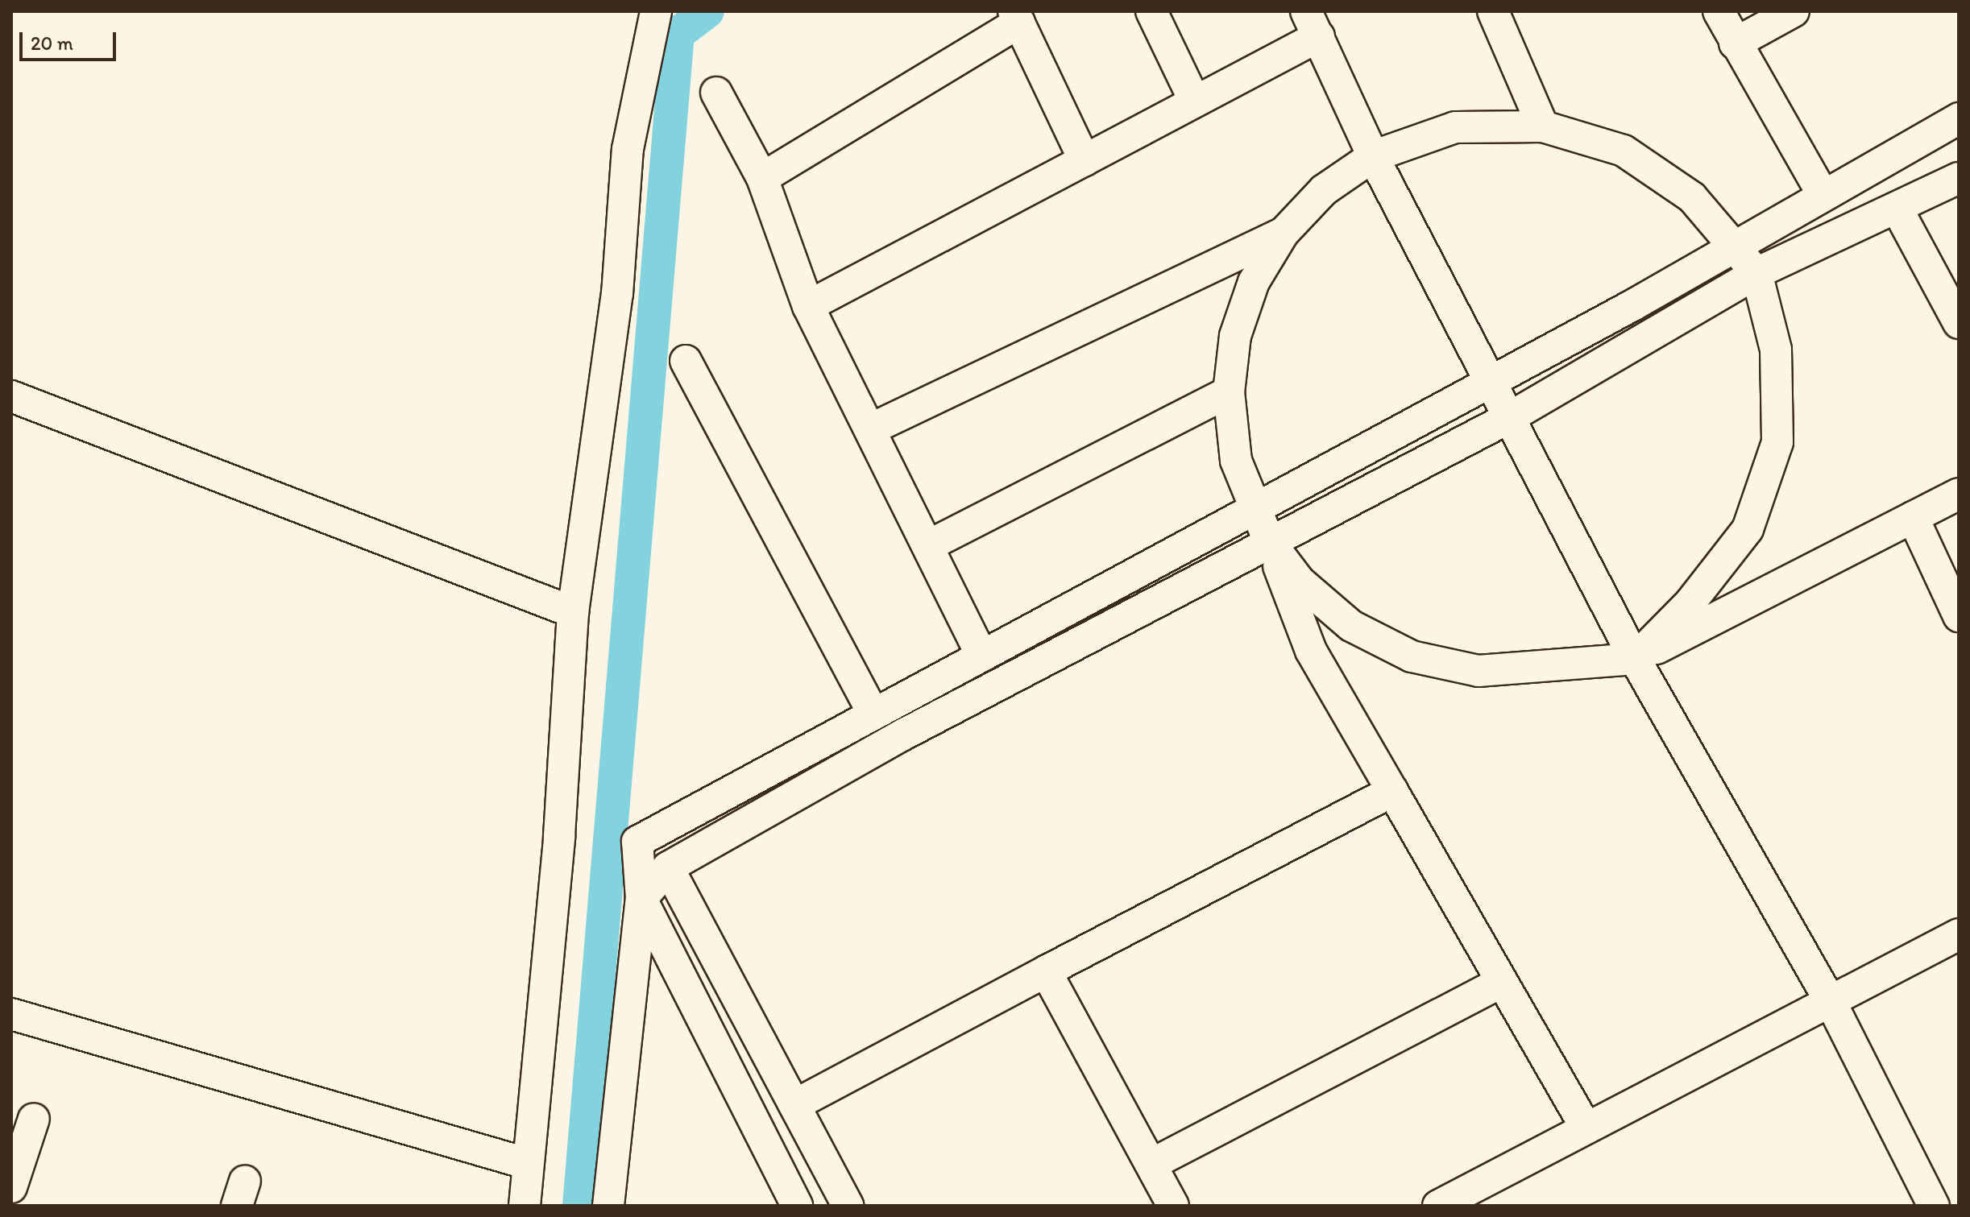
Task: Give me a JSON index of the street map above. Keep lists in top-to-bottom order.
{
  "scale_bar": "20 m"
}
